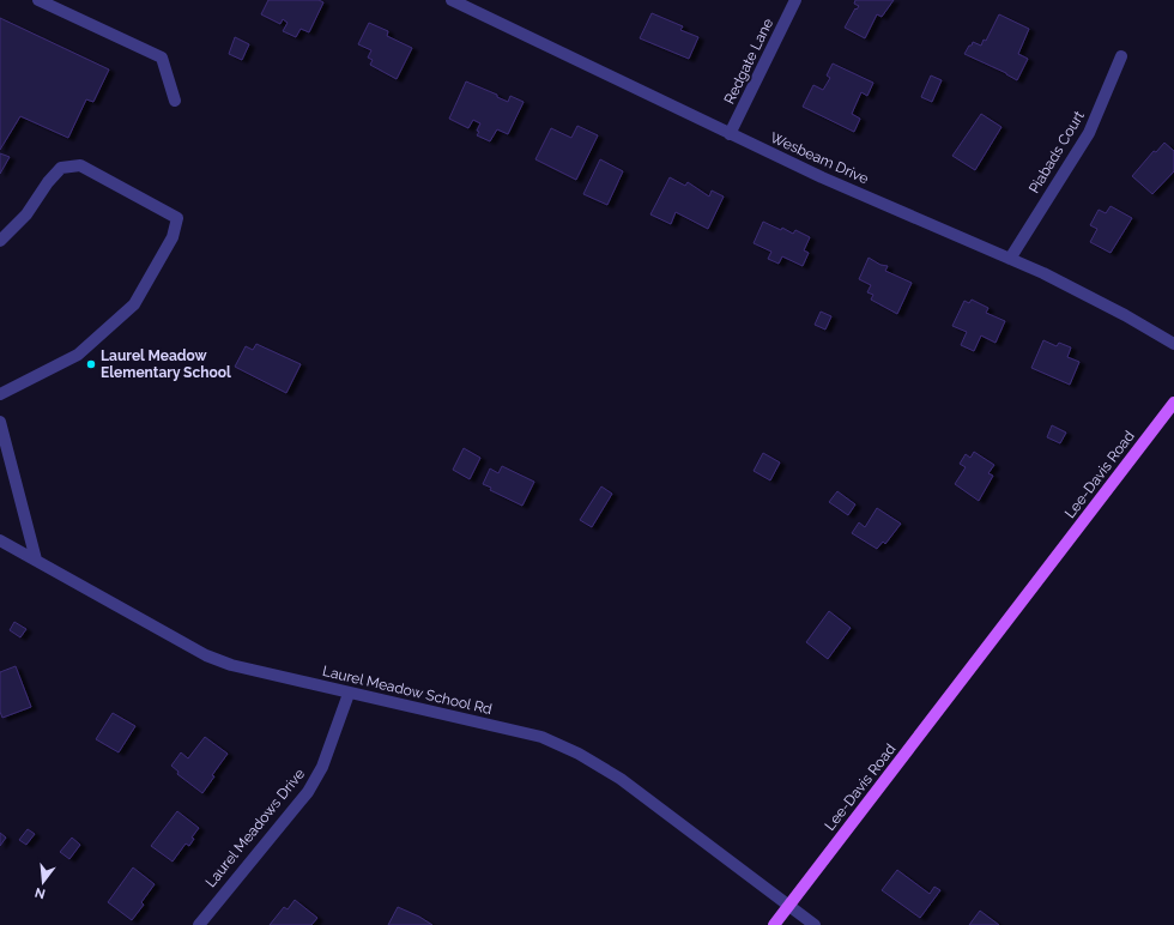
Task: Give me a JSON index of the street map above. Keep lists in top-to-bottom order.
{
  "streets": {
    "main road": ["Lee-Davis Road"],
    "street": [
      "Redgate Lane",
      "Piabads Court",
      "Wesbeam Drive",
      "Laurel Meadow School Rd",
      "Laurel Meadows Drive"
    ]
  },
  "crossings": [
    ["Redgate Lane", "Wesbeam Drive"],
    ["Piabads Court", "Wesbeam Drive"],
    ["Lee-Davis Road", "Laurel Meadow School Rd"],
    ["Laurel Meadow School Rd", "Laurel Meadows Drive"]
  ],
  "places": ["Laurel Meadow Elementary School"],
  "north": "bottom"
}
